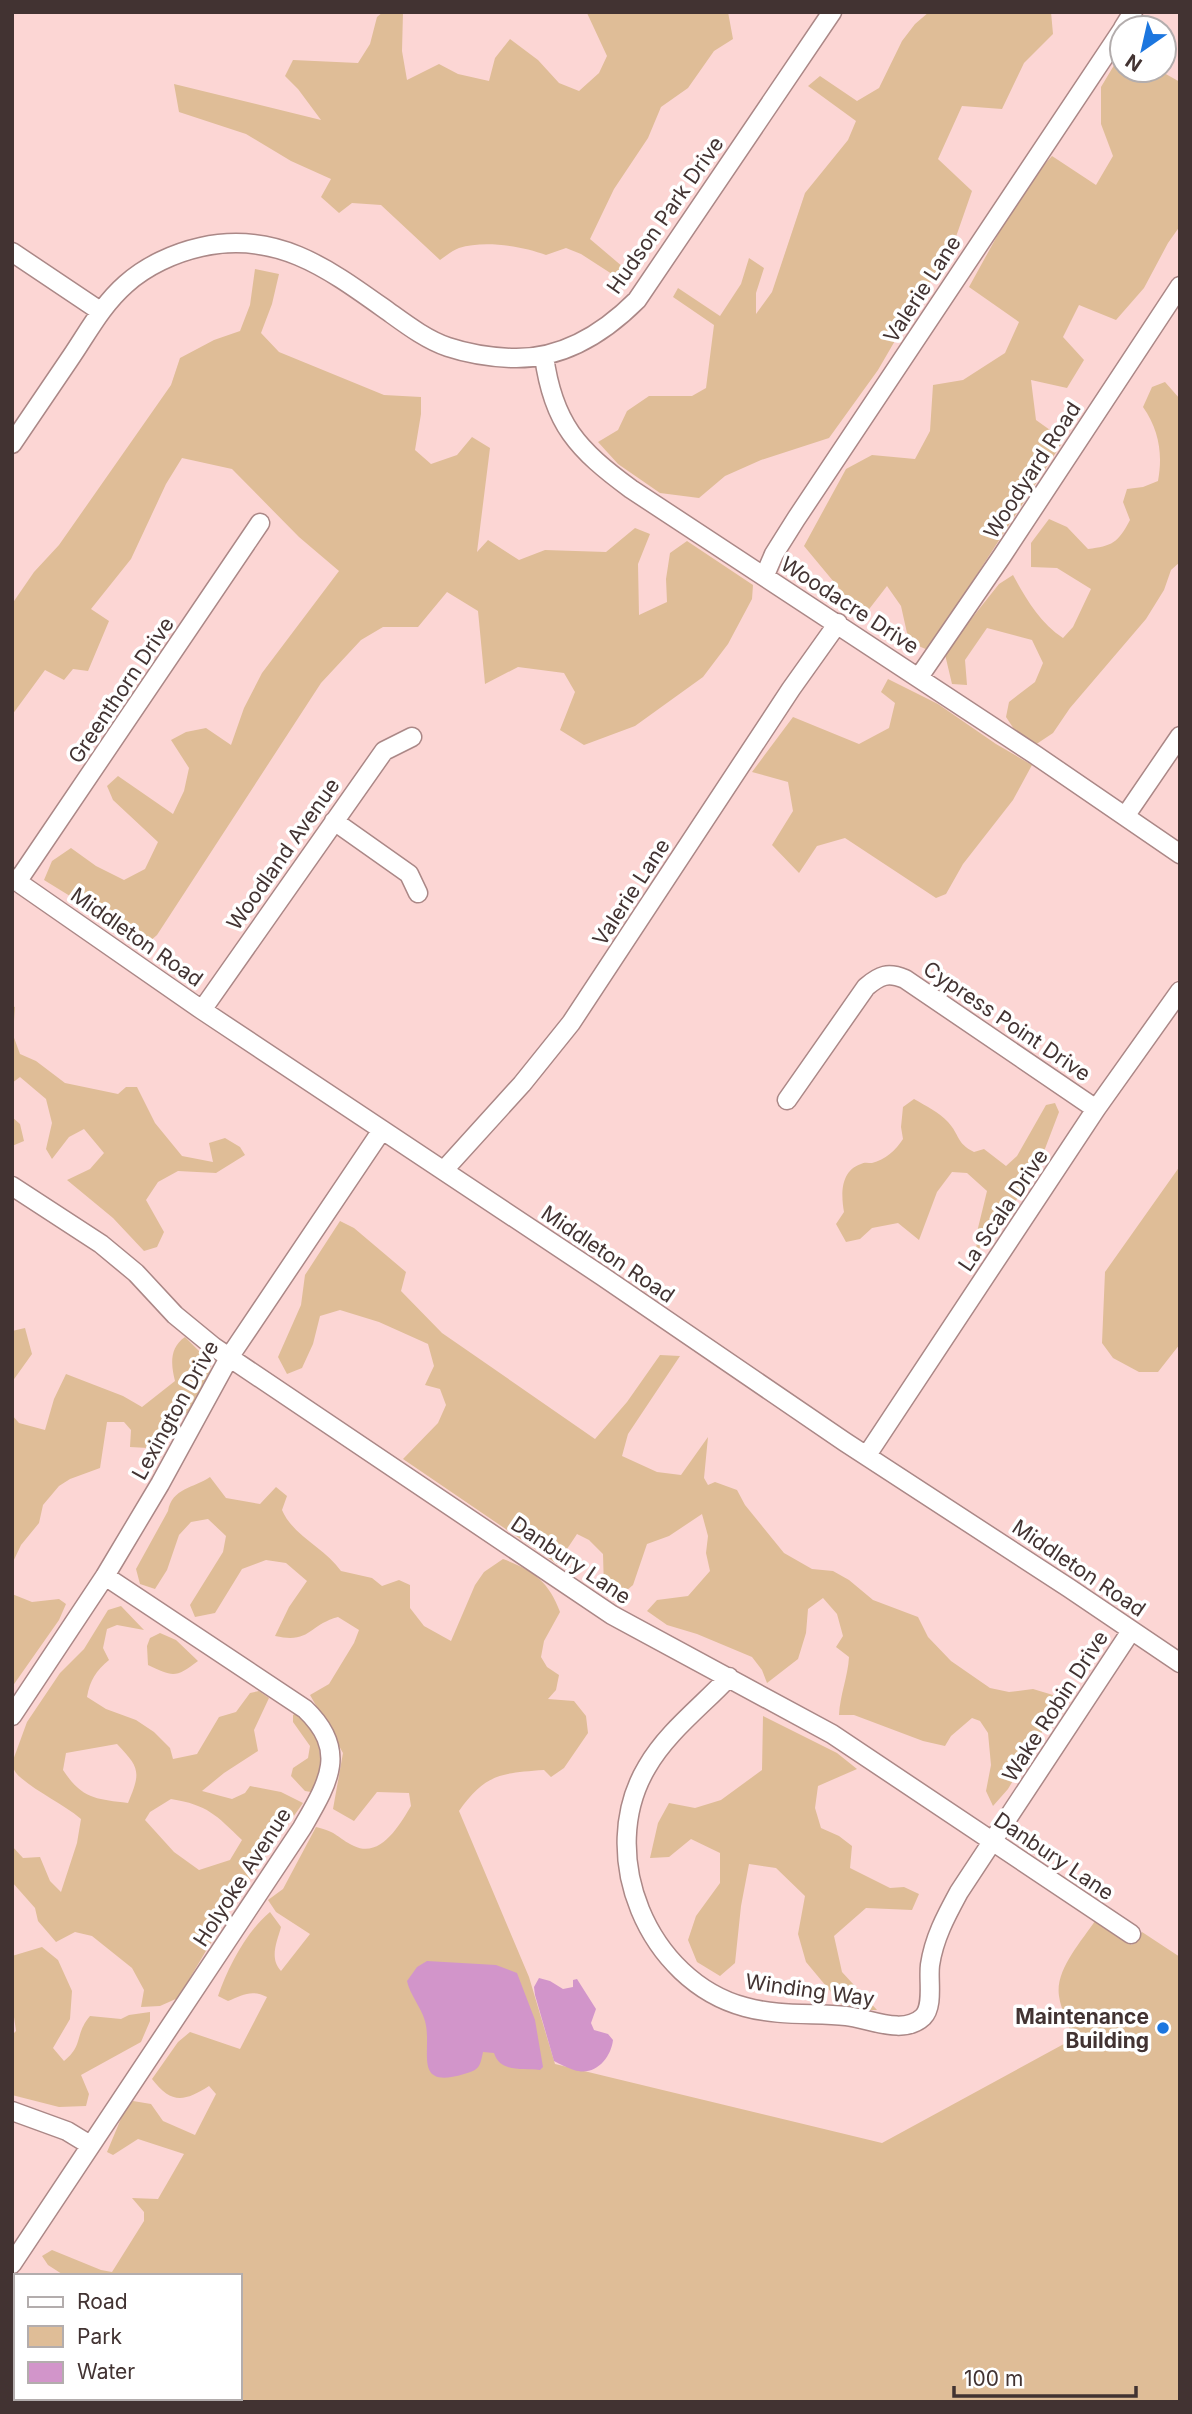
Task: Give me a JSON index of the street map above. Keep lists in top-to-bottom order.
{
  "streets": {
    "street": [
      "Hudson Park Drive",
      "Valerie Lane",
      "Woodyard Road",
      "Woodacre Drive",
      "Greenthorn Drive",
      "Woodland Avenue",
      "Middleton Road",
      "Cypress Point Drive",
      "La Scala Drive",
      "Lexington Drive",
      "Danbury Lane",
      "Wake Robin Drive",
      "Holyoke Avenue",
      "Winding Way"
    ]
  },
  "crossings": [
    ["Hudson Park Drive", "Woodacre Drive"],
    ["Valerie Lane", "Woodacre Drive"],
    ["Valerie Lane", "Middleton Road"],
    ["Woodyard Road", "Woodacre Drive"],
    ["Greenthorn Drive", "Middleton Road"],
    ["Woodland Avenue", "Middleton Road"],
    ["Middleton Road", "La Scala Drive"],
    ["Middleton Road", "Lexington Drive"],
    ["Middleton Road", "Wake Robin Drive"],
    ["Cypress Point Drive", "La Scala Drive"],
    ["Lexington Drive", "Danbury Lane"],
    ["Lexington Drive", "Holyoke Avenue"],
    ["Danbury Lane", "Wake Robin Drive"],
    ["Danbury Lane", "Winding Way"],
    ["Wake Robin Drive", "Winding Way"]
  ],
  "places": ["Maintenance Building"],
  "legend": ["Road", "Park", "Water"],
  "scale_bar": "100 m",
  "north": "bottom left"
}
